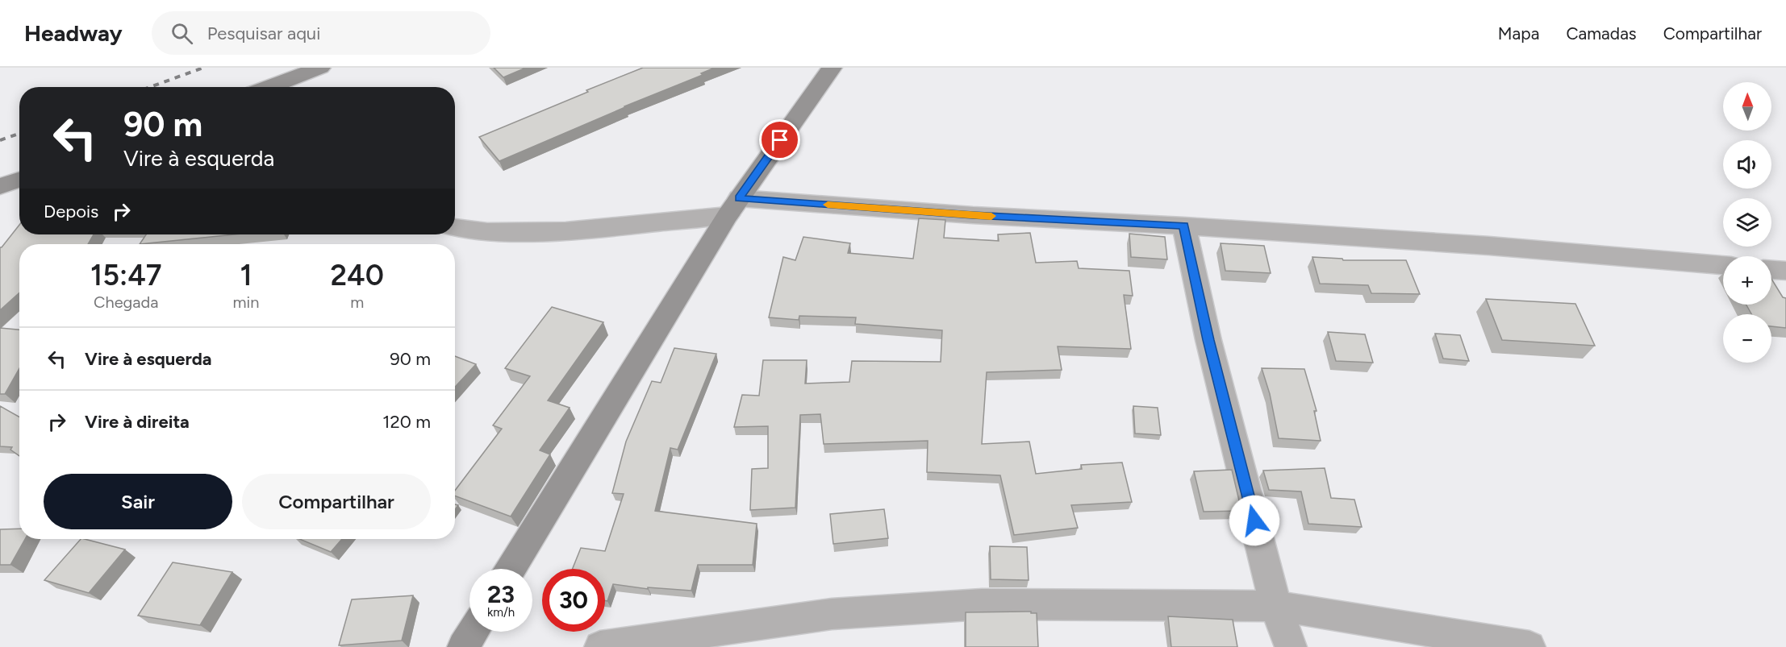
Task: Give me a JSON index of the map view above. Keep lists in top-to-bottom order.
{
  "north": "top",
  "page": {
    "header": "Headway",
    "search": "Pesquisar aqui",
    "nav": ["Mapa", "Camadas", "Compartilhar"],
    "map_buttons": ["+", "−"],
    "turn": ["90 m", "Vire à esquerda"],
    "then": "Depois",
    "eta": [
      "15:47",
      "Chegada",
      "1",
      "min",
      "240",
      "m"
    ],
    "list": [
      {
        "name": "Vire à esquerda",
        "value": "90 m"
      },
      {
        "name": "Vire à direita",
        "value": "120 m"
      }
    ],
    "buttons": ["Sair", "Compartilhar"],
    "speed": "23 km/h",
    "limit": "30"
  }
}
